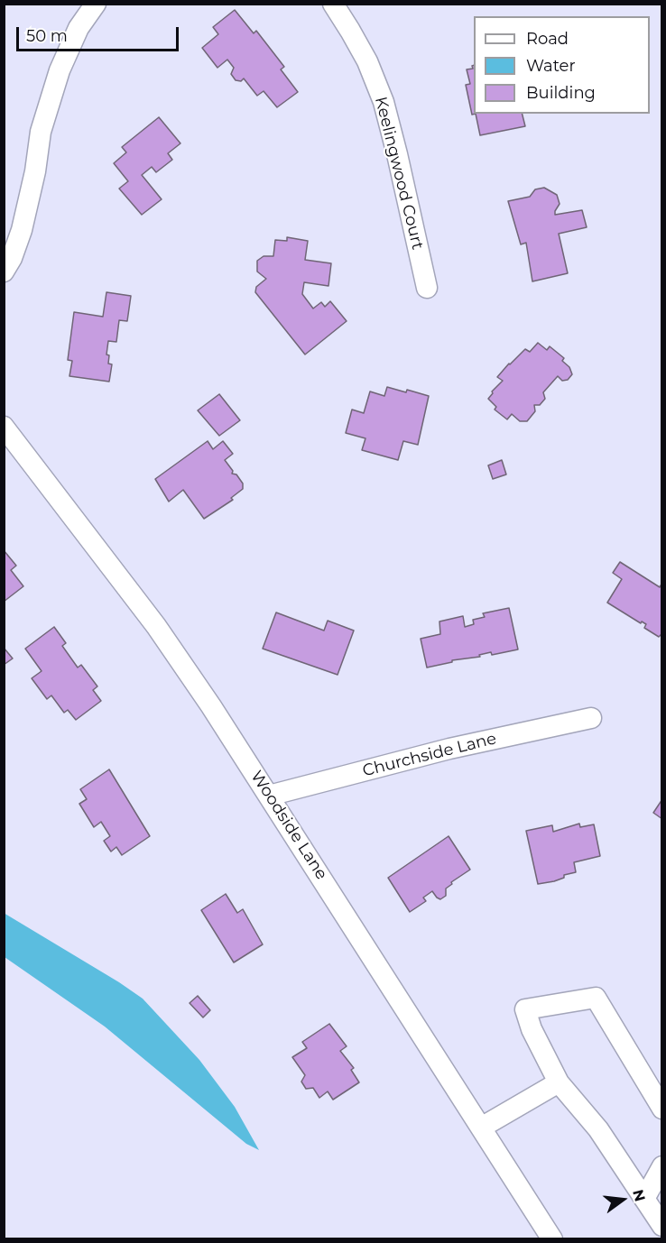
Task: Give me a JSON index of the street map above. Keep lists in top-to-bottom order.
{
  "streets": {
    "street": ["Keelingwood Court", "Churchside Lane", "Woodside Lane"]
  },
  "crossings": [
    ["Churchside Lane", "Woodside Lane"]
  ],
  "legend": ["Road", "Water", "Building"],
  "scale_bar": "50 m",
  "north": "right"
}
